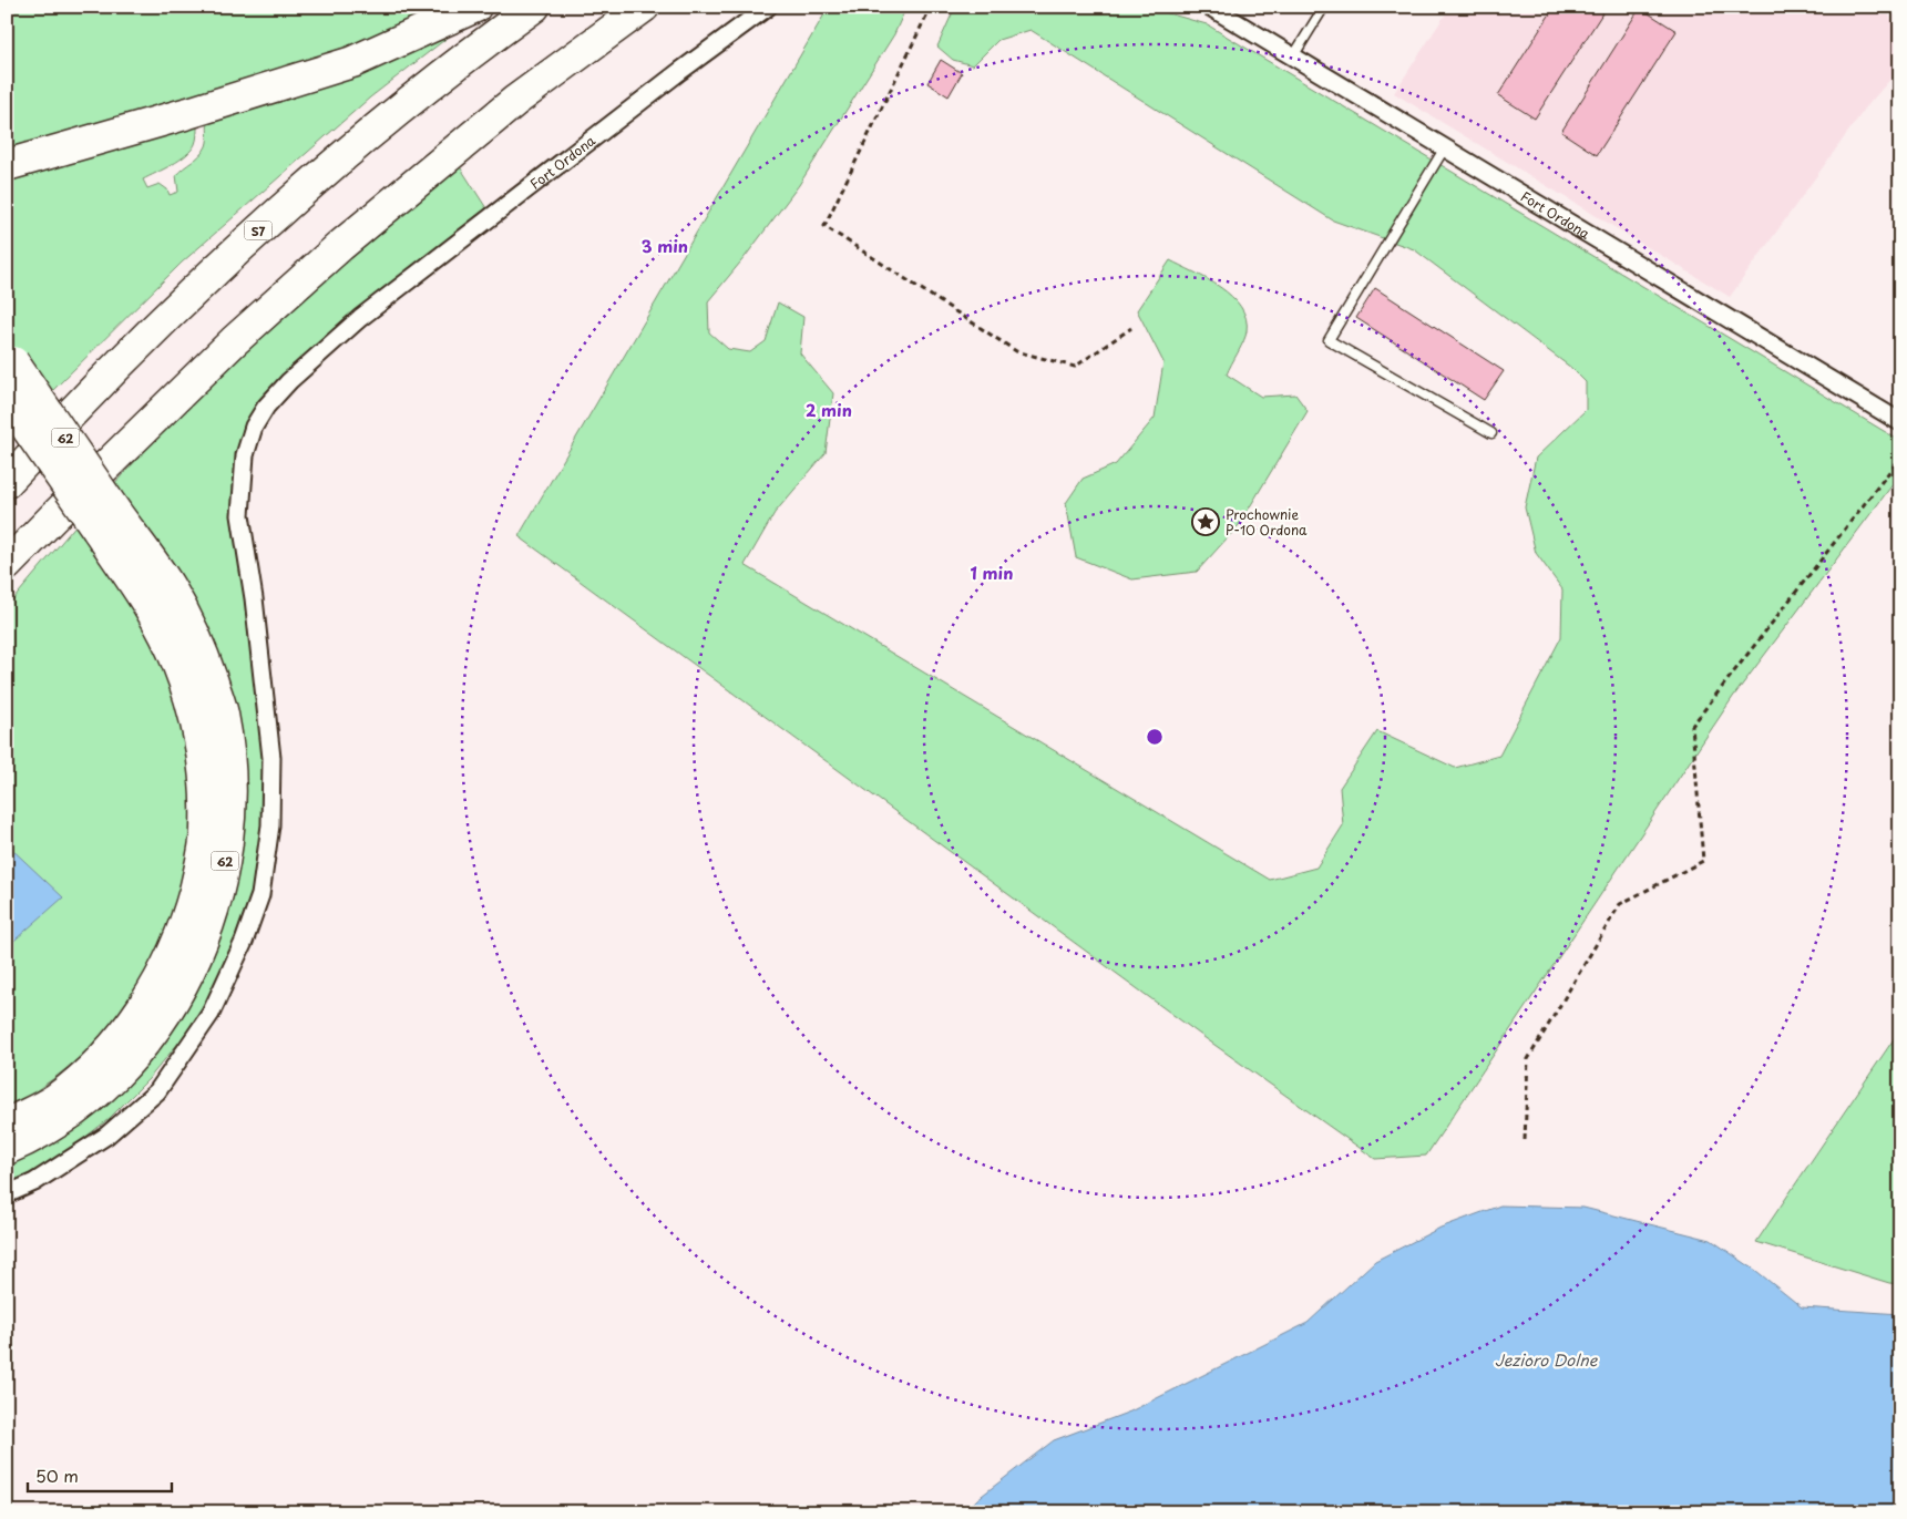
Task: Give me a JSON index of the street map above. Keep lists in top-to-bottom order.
{
  "streets": {
    "highway": ["S7", "62"],
    "street": ["Fort Ordona"]
  },
  "water": ["Jezioro Dolne"],
  "places": {
    "place": ["Prochownie P-10 Ordona"]
  },
  "scale_bar": "50 m",
  "rings": ["3 min", "2 min", "1 min"]
}
